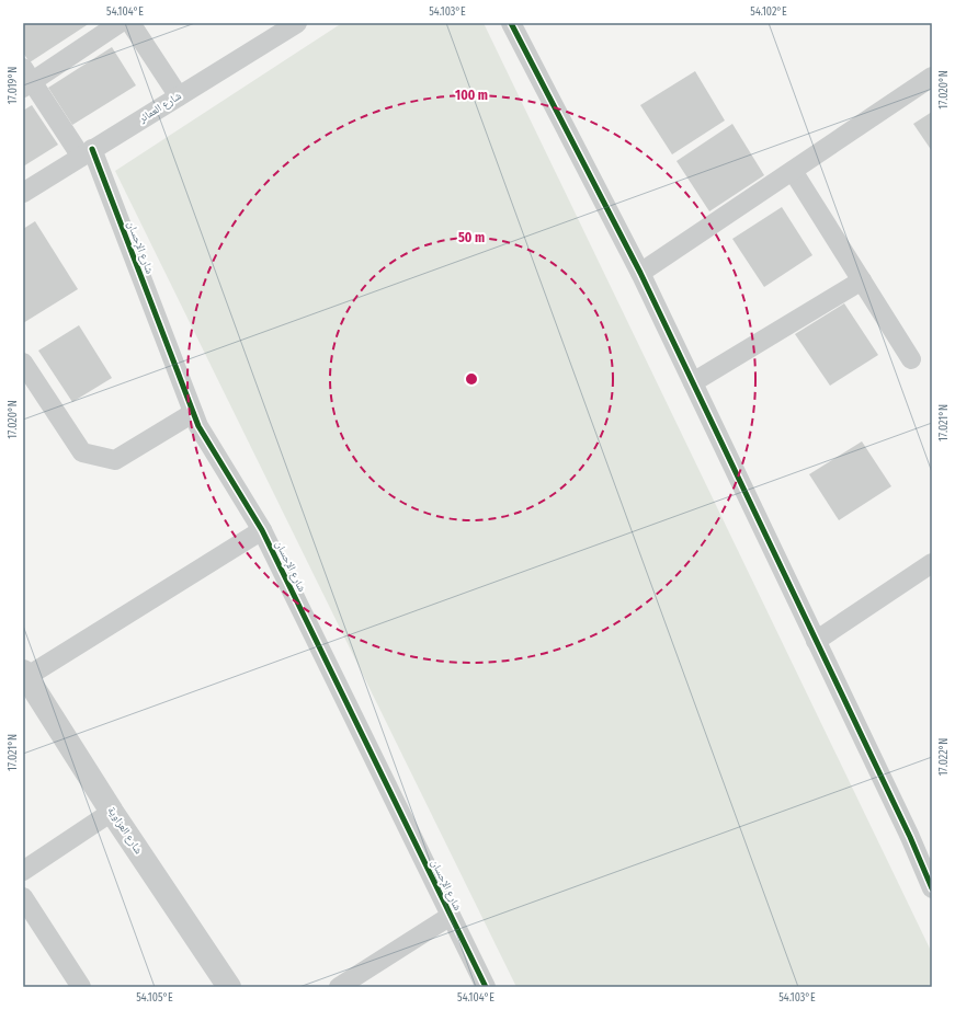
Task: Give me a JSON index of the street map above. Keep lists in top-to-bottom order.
{
  "streets": {
    "street": ["شارع العمائر", "شارع الإحسان", "شارع العزاوية"]
  },
  "crossings": [
    ["شارع العمائر", "شارع الإحسان"]
  ],
  "coordinates": [
    "54.104°E",
    "54.103°E",
    "54.102°E",
    "17.019°N",
    "17.020°N",
    "17.021°N",
    "17.022°N",
    "54.105°E"
  ],
  "rings": ["100 m", "50 m"]
}
